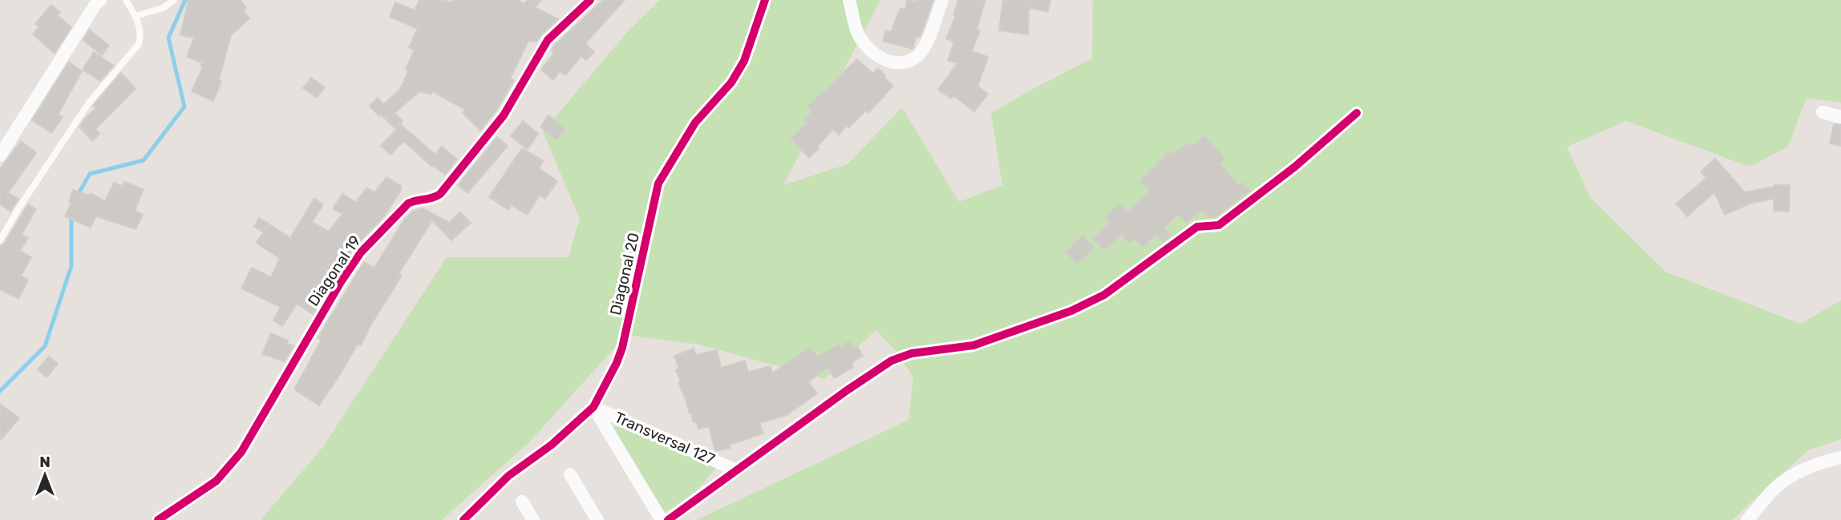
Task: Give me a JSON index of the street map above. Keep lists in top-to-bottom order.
{
  "streets": {
    "street": ["Diagonal 19", "Diagonal 20", "Transversal 127"]
  },
  "crossings": [
    ["Diagonal 20", "Transversal 127"]
  ],
  "north": "top"
}
